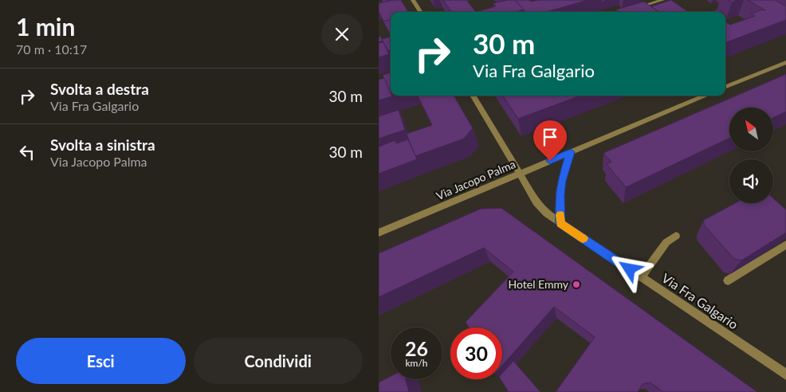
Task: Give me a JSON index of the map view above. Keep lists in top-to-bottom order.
{
  "streets": {
    "street": ["Via Jacopo Palma", "Via Fra Galgario"]
  },
  "crossings": [
    ["Via Jacopo Palma", "Via Fra Galgario"]
  ],
  "places": ["Hotel Emmy"],
  "north": "top left",
  "page": {
    "heading": ["1 min", "70 m · 10:17"],
    "turn": ["30 m", "Via Fra Galgario"],
    "list": [
      {
        "name": "Svolta a destra",
        "note": "Via Fra Galgario",
        "value": "30 m"
      },
      {
        "name": "Svolta a sinistra",
        "note": "Via Jacopo Palma",
        "value": "30 m"
      }
    ],
    "speed": "26 km/h",
    "limit": "30",
    "buttons": ["Esci", "Condividi"]
  }
}
